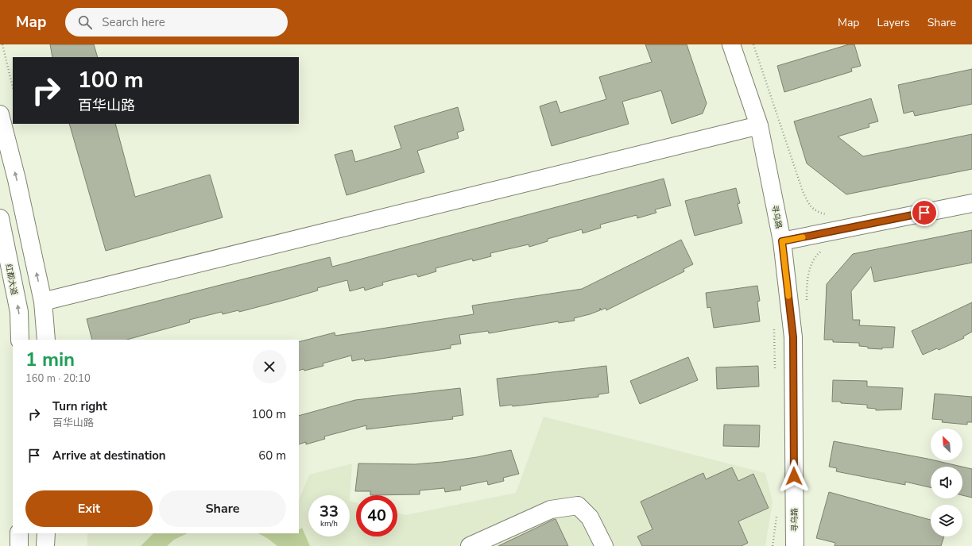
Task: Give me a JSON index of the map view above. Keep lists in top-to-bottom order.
{
  "streets": {
    "street": ["寻乌路", "红都大道"]
  },
  "north": "top left",
  "page": {
    "header": "Map",
    "search": "Search here",
    "nav": ["Map", "Layers", "Share"],
    "turn": ["100 m", "百华山路"],
    "heading": ["1 min", "160 m · 20:10"],
    "list": [
      {
        "name": "Turn right",
        "note": "百华山路",
        "value": "100 m"
      },
      {
        "name": "Arrive at destination",
        "value": "60 m"
      }
    ],
    "buttons": ["Exit", "Share"],
    "speed": "33 km/h",
    "limit": "40"
  }
}
